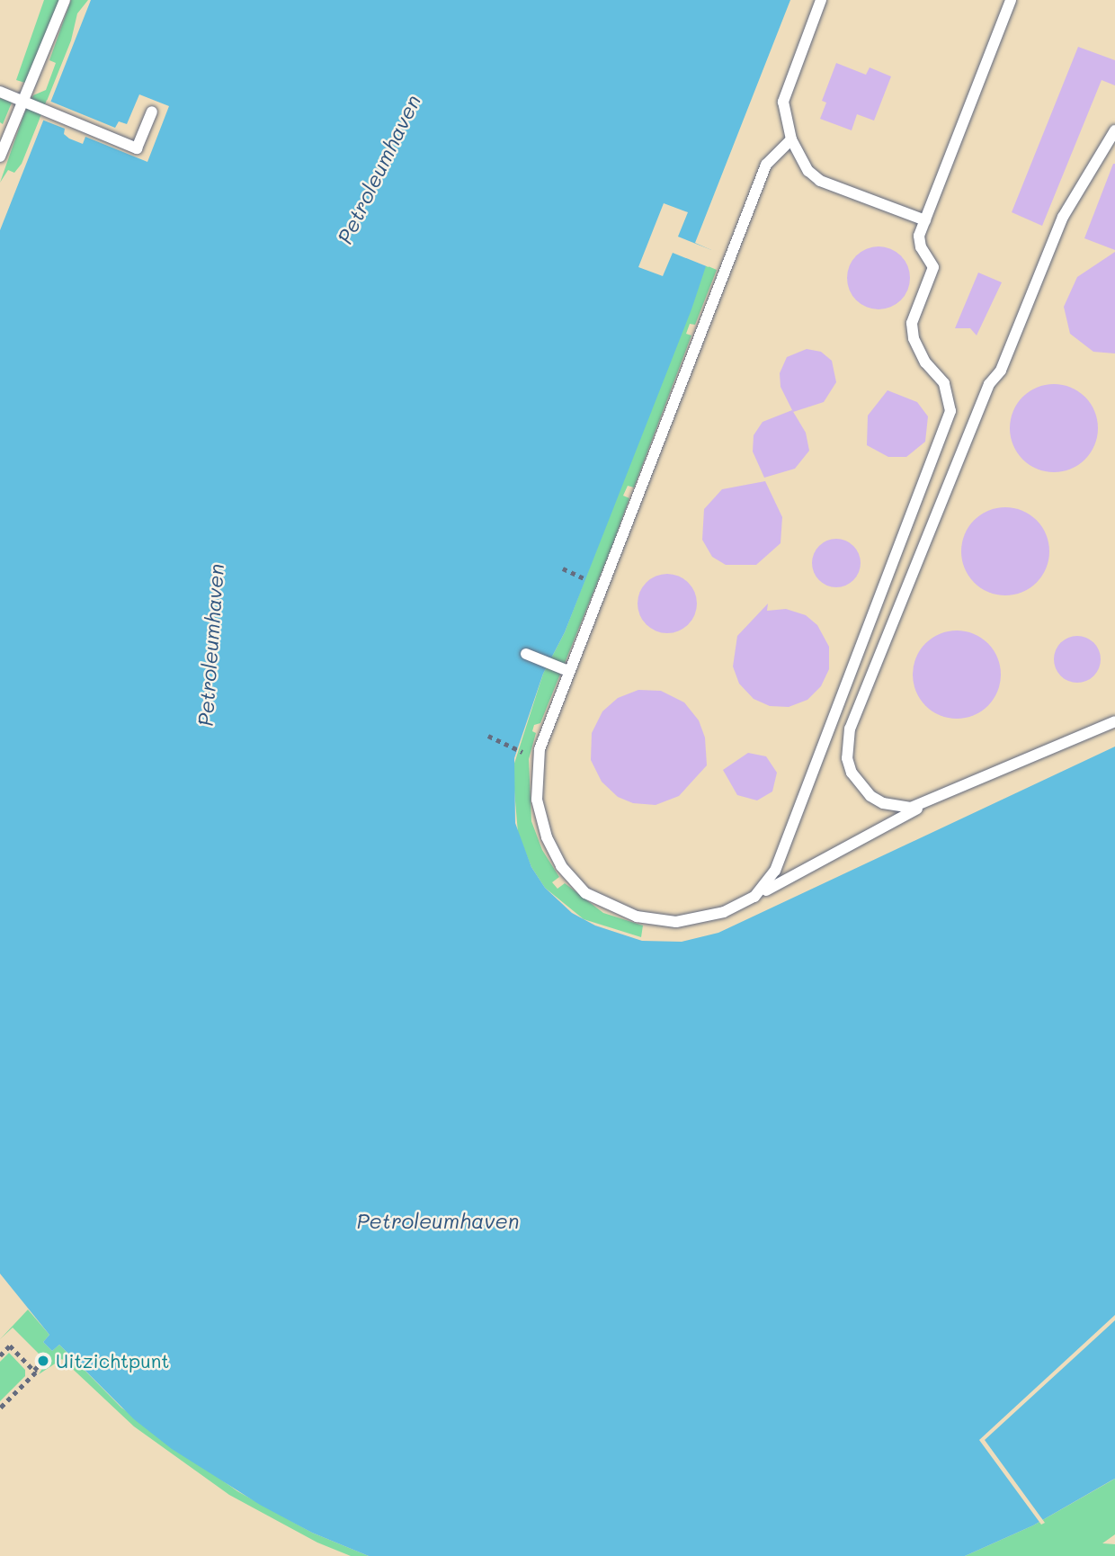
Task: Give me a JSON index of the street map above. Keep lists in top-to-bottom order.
{
  "water": ["Petroleumhaven"],
  "places": ["Uitzichtpunt"]
}
